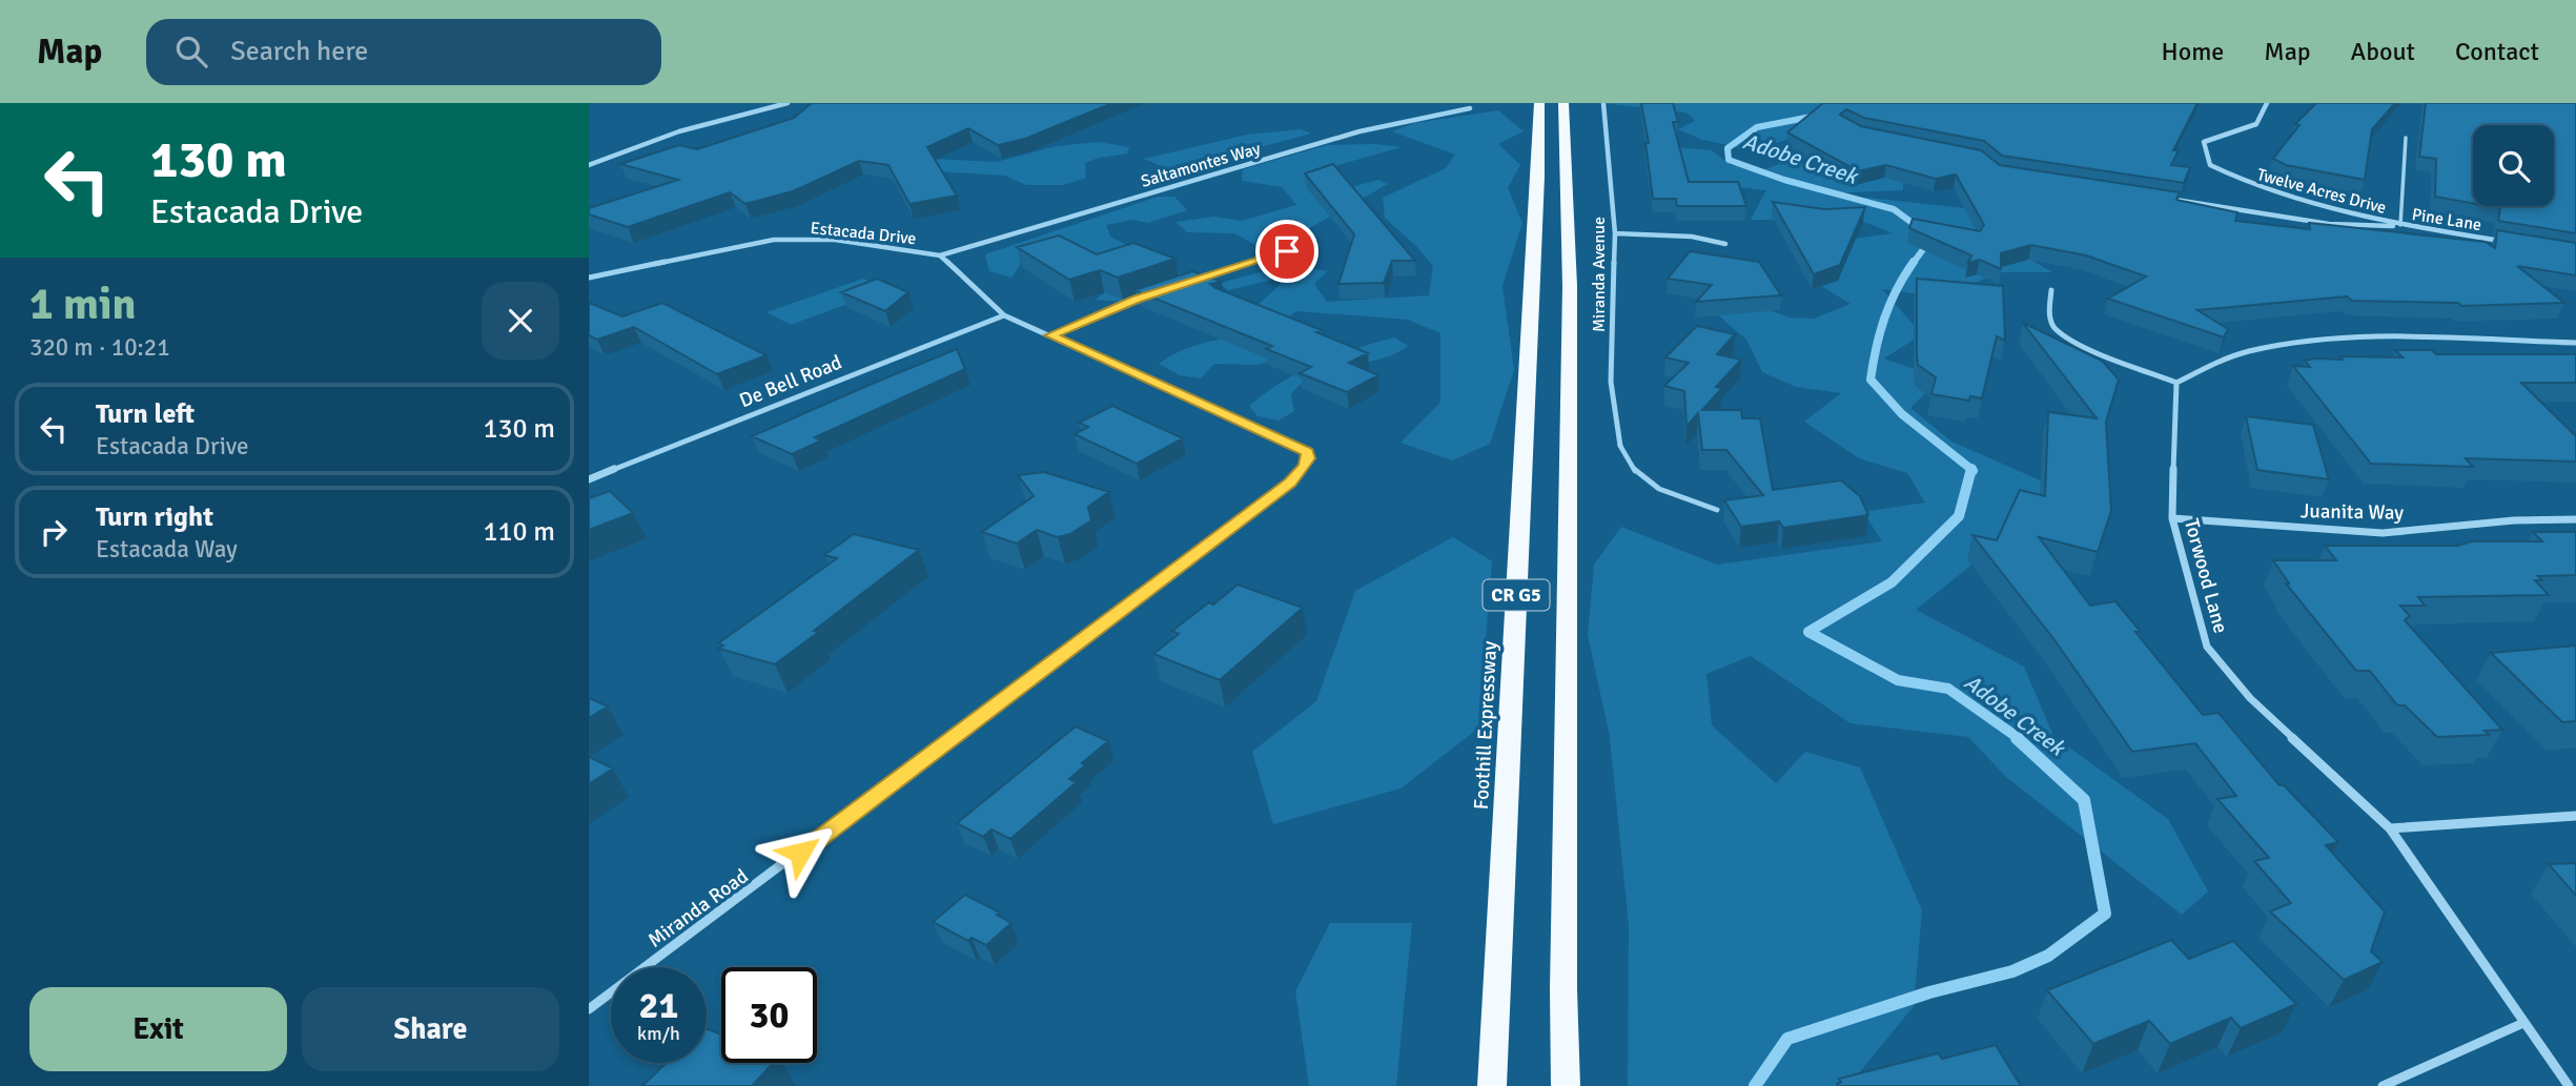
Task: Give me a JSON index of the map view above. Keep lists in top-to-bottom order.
{
  "streets": {
    "highway": ["CR G5", "Foothill Expressway"],
    "street": [
      "Saltamontes Way",
      "Twelve Acres Drive",
      "Pine Lane",
      "Estacada Drive",
      "Miranda Avenue",
      "De Bell Road",
      "Juanita Way",
      "Torwood Lane",
      "Miranda Road"
    ]
  },
  "crossings": [
    ["Saltamontes Way", "Estacada Drive"],
    ["Twelve Acres Drive", "Pine Lane"],
    ["Estacada Drive", "De Bell Road"],
    ["Estacada Drive", "Miranda Road"],
    ["Juanita Way", "Torwood Lane"]
  ],
  "water": ["Adobe Creek"],
  "page": {
    "header": "Map",
    "search": "Search here",
    "nav": [
      "Home",
      "Map",
      "About",
      "Contact"
    ],
    "turn": ["130 m", "Estacada Drive"],
    "heading": ["1 min", "320 m · 10:21"],
    "list": [
      {
        "name": "Turn left",
        "note": "Estacada Drive",
        "value": "130 m"
      },
      {
        "name": "Turn right",
        "note": "Estacada Way",
        "value": "110 m"
      }
    ],
    "speed": "21 km/h",
    "limit": "30",
    "buttons": ["Exit", "Share"]
  }
}
